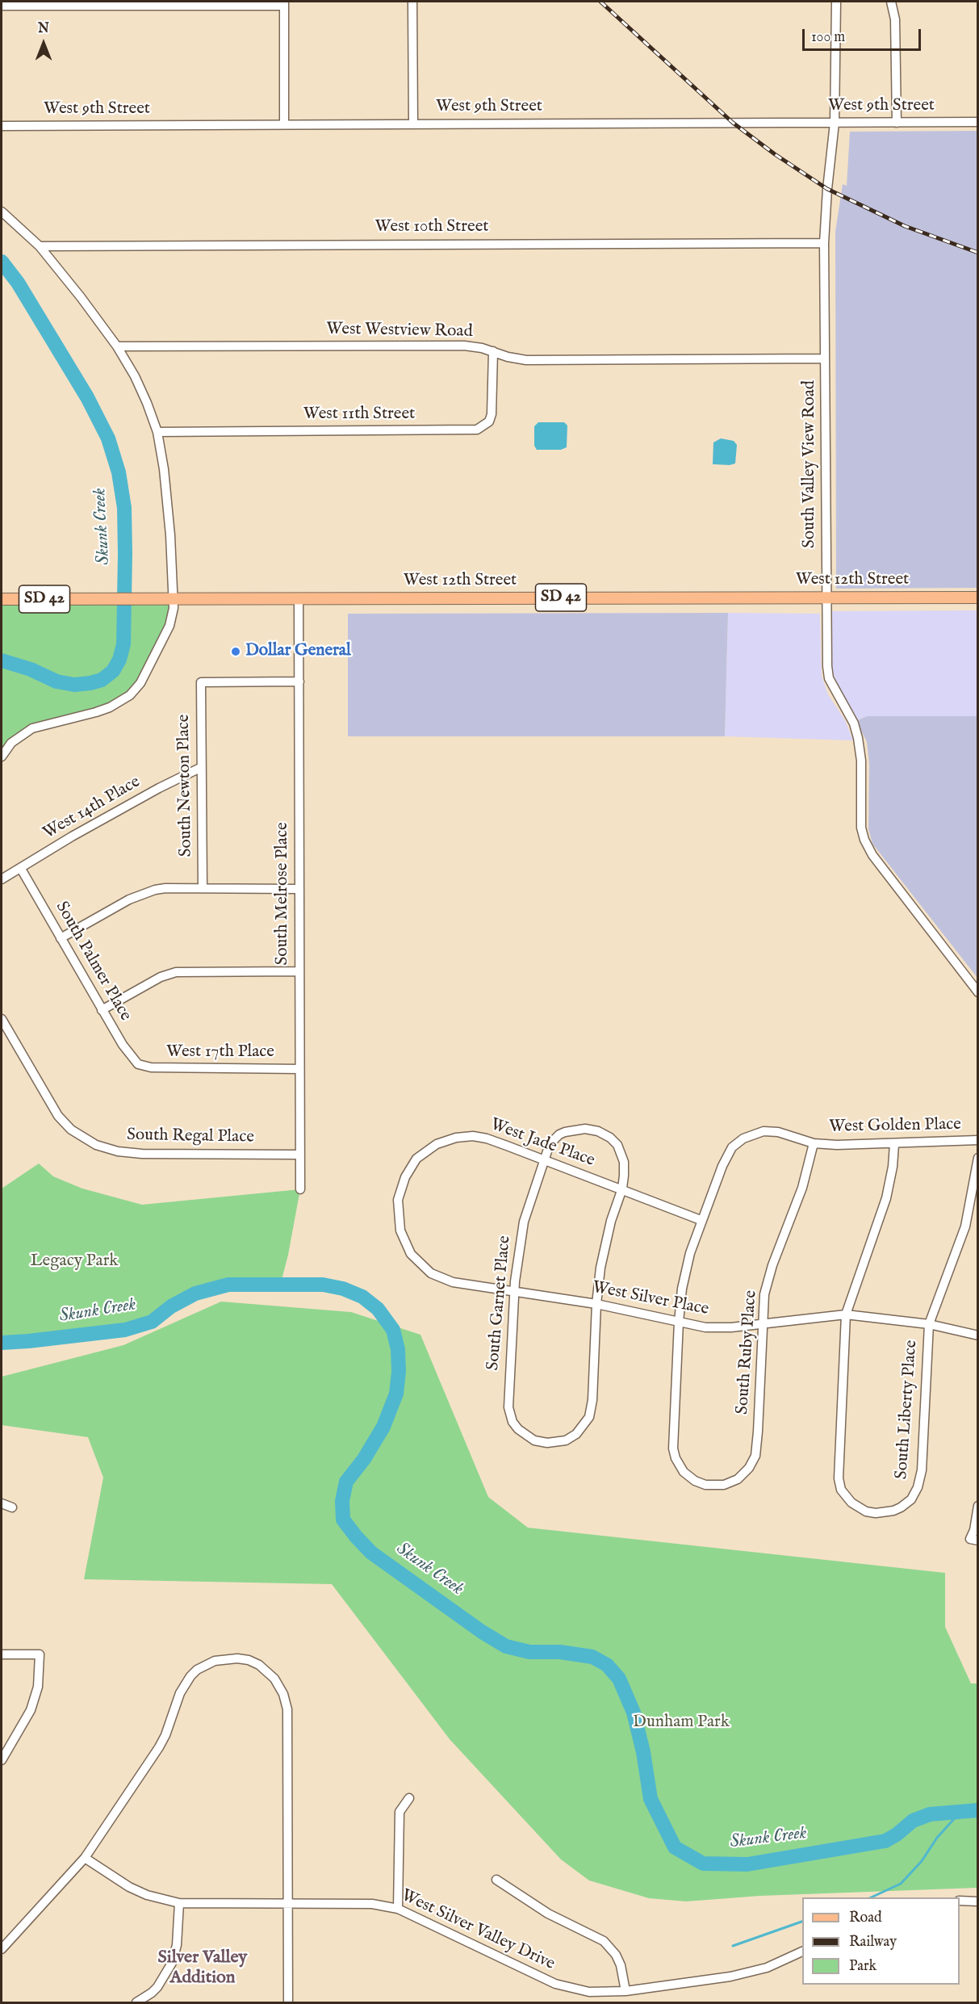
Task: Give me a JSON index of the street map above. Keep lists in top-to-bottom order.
{
  "streets": {
    "main road": ["West 12th Street", "SD 42"],
    "street": [
      "West 9th Street",
      "West 10th Street",
      "West Westview Road",
      "West 11th Street",
      "South Valley View Road",
      "South Newton Place",
      "West 14th Place",
      "South Melrose Place",
      "South Palmer Place",
      "West 17th Place",
      "West Golden Place",
      "South Regal Place",
      "West Jade Place",
      "West Silver Place",
      "South Garnet Place",
      "South Ruby Place",
      "South Liberty Place",
      "West Silver Valley Drive"
    ]
  },
  "crossings": [
    ["West 9th Street", "South Valley View Road"],
    ["West 10th Street", "South Valley View Road"],
    ["West Westview Road", "West 11th Street"],
    ["West Westview Road", "South Valley View Road"],
    ["South Valley View Road", "West 12th Street"],
    ["West 12th Street", "South Melrose Place"],
    ["South Newton Place", "West 14th Place"],
    ["South Newton Place", "South Melrose Place"],
    ["West 14th Place", "South Palmer Place"],
    ["South Melrose Place", "West 17th Place"],
    ["South Melrose Place", "South Regal Place"],
    ["South Palmer Place", "West 17th Place"],
    ["West Golden Place", "West Jade Place"],
    ["West Golden Place", "South Ruby Place"],
    ["West Golden Place", "South Liberty Place"],
    ["West Jade Place", "West Silver Place"],
    ["West Jade Place", "South Garnet Place"],
    ["West Silver Place", "South Garnet Place"],
    ["West Silver Place", "South Ruby Place"],
    ["West Silver Place", "South Liberty Place"]
  ],
  "districts": ["Silver Valley Addition"],
  "water": ["Skunk Creek"],
  "parks": ["Legacy Park", "Dunham Park"],
  "places": ["Dollar General"],
  "legend": ["Road", "Railway", "Park"],
  "scale_bar": "100 m",
  "north": "top"
}
